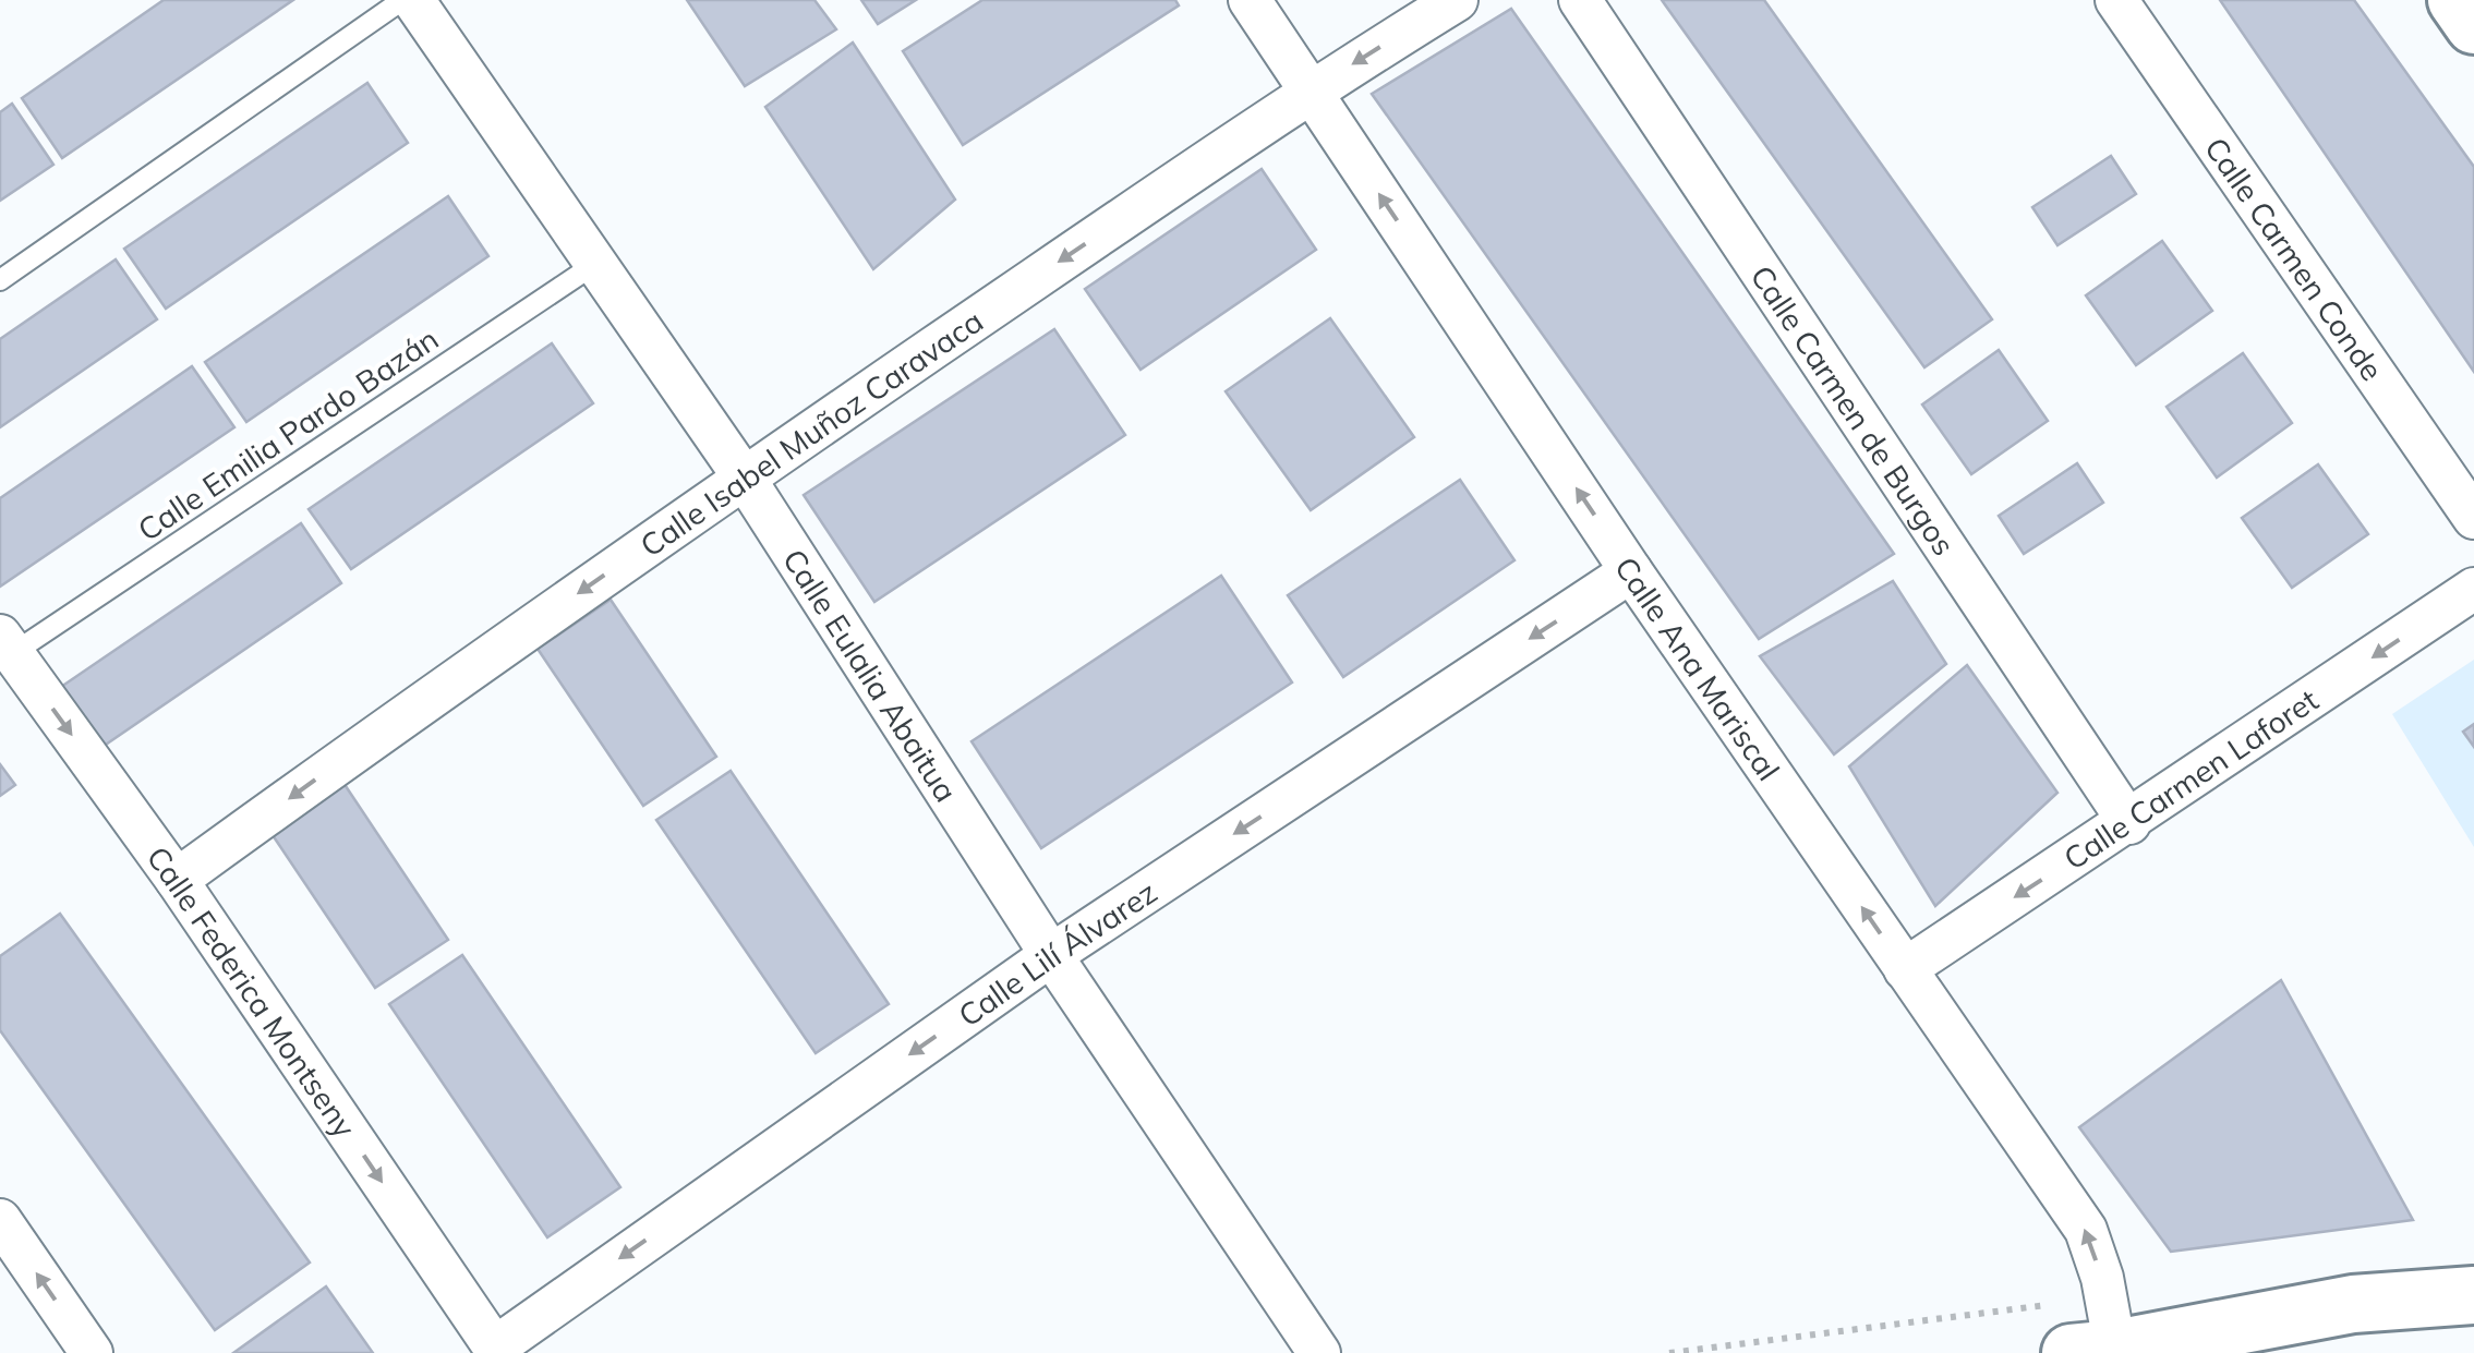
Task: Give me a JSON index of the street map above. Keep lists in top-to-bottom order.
{
  "streets": {
    "street": [
      "Calle Carmen Conde",
      "Calle Carmen de Burgos",
      "Calle Isabel Muñoz Caravaca",
      "Calle Ana Mariscal",
      "Calle Eulalia Abaitua",
      "Calle Carmen Laforet",
      "Calle Lilí Álvarez",
      "Calle Federica Montseny"
    ],
    "lane": ["Calle Emilia Pardo Bazán"]
  },
  "crossings": [
    ["Calle Carmen de Burgos", "Calle Carmen Laforet"],
    ["Calle Isabel Muñoz Caravaca", "Calle Ana Mariscal"],
    ["Calle Isabel Muñoz Caravaca", "Calle Eulalia Abaitua"],
    ["Calle Isabel Muñoz Caravaca", "Calle Federica Montseny"],
    ["Calle Emilia Pardo Bazán", "Calle Eulalia Abaitua"],
    ["Calle Emilia Pardo Bazán", "Calle Federica Montseny"],
    ["Calle Ana Mariscal", "Calle Carmen Laforet"],
    ["Calle Ana Mariscal", "Calle Lilí Álvarez"],
    ["Calle Eulalia Abaitua", "Calle Lilí Álvarez"],
    ["Calle Lilí Álvarez", "Calle Federica Montseny"]
  ],
  "one_way": [
    "Calle Isabel Muñoz Caravaca",
    "Calle Ana Mariscal",
    "Calle Carmen Laforet",
    "Calle Lilí Álvarez",
    "Calle Federica Montseny"
  ]
}
